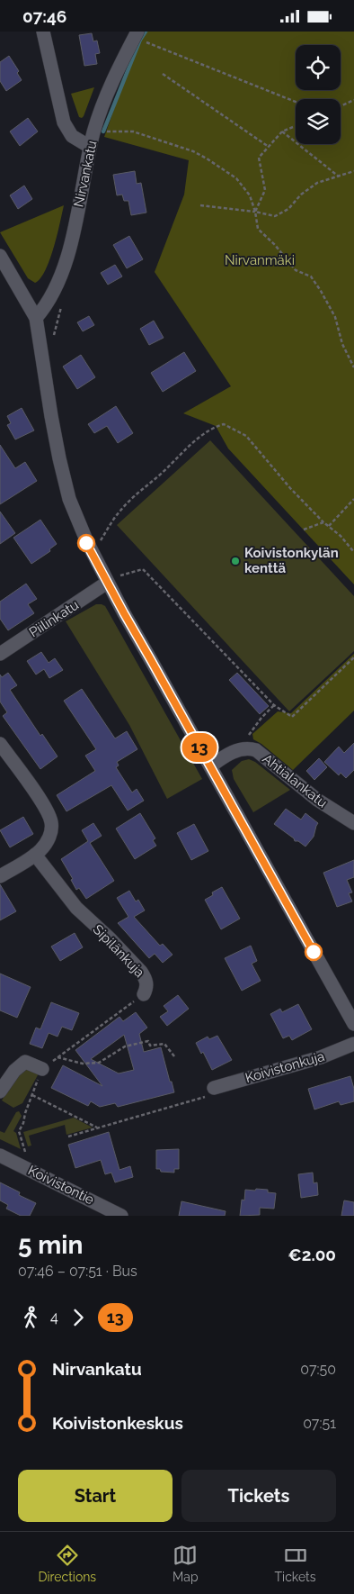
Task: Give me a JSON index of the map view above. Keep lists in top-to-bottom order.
{
  "streets": {
    "street": [
      "Nirvankatu",
      "Piilinkatu",
      "Ahtialankatu",
      "Sipilänkuja",
      "Koivistonkuja",
      "Koivistontie"
    ]
  },
  "parks": ["Nirvanmäki"],
  "places": ["Koivistonkylän kenttä"],
  "lines": ["bus line 13"],
  "page": {
    "status": "07:46",
    "on_map": "13",
    "heading": ["5 min", "07:46 – 07:51 · Bus", "€2.00"],
    "legs": ["4", "13"],
    "list": [
      {
        "name": "Nirvankatu",
        "value": "07:50"
      },
      {
        "name": "Koivistonkeskus",
        "value": "07:51"
      }
    ],
    "buttons": ["Start", "Tickets"],
    "tabs": ["Directions", "Map", "Tickets"]
  }
}
